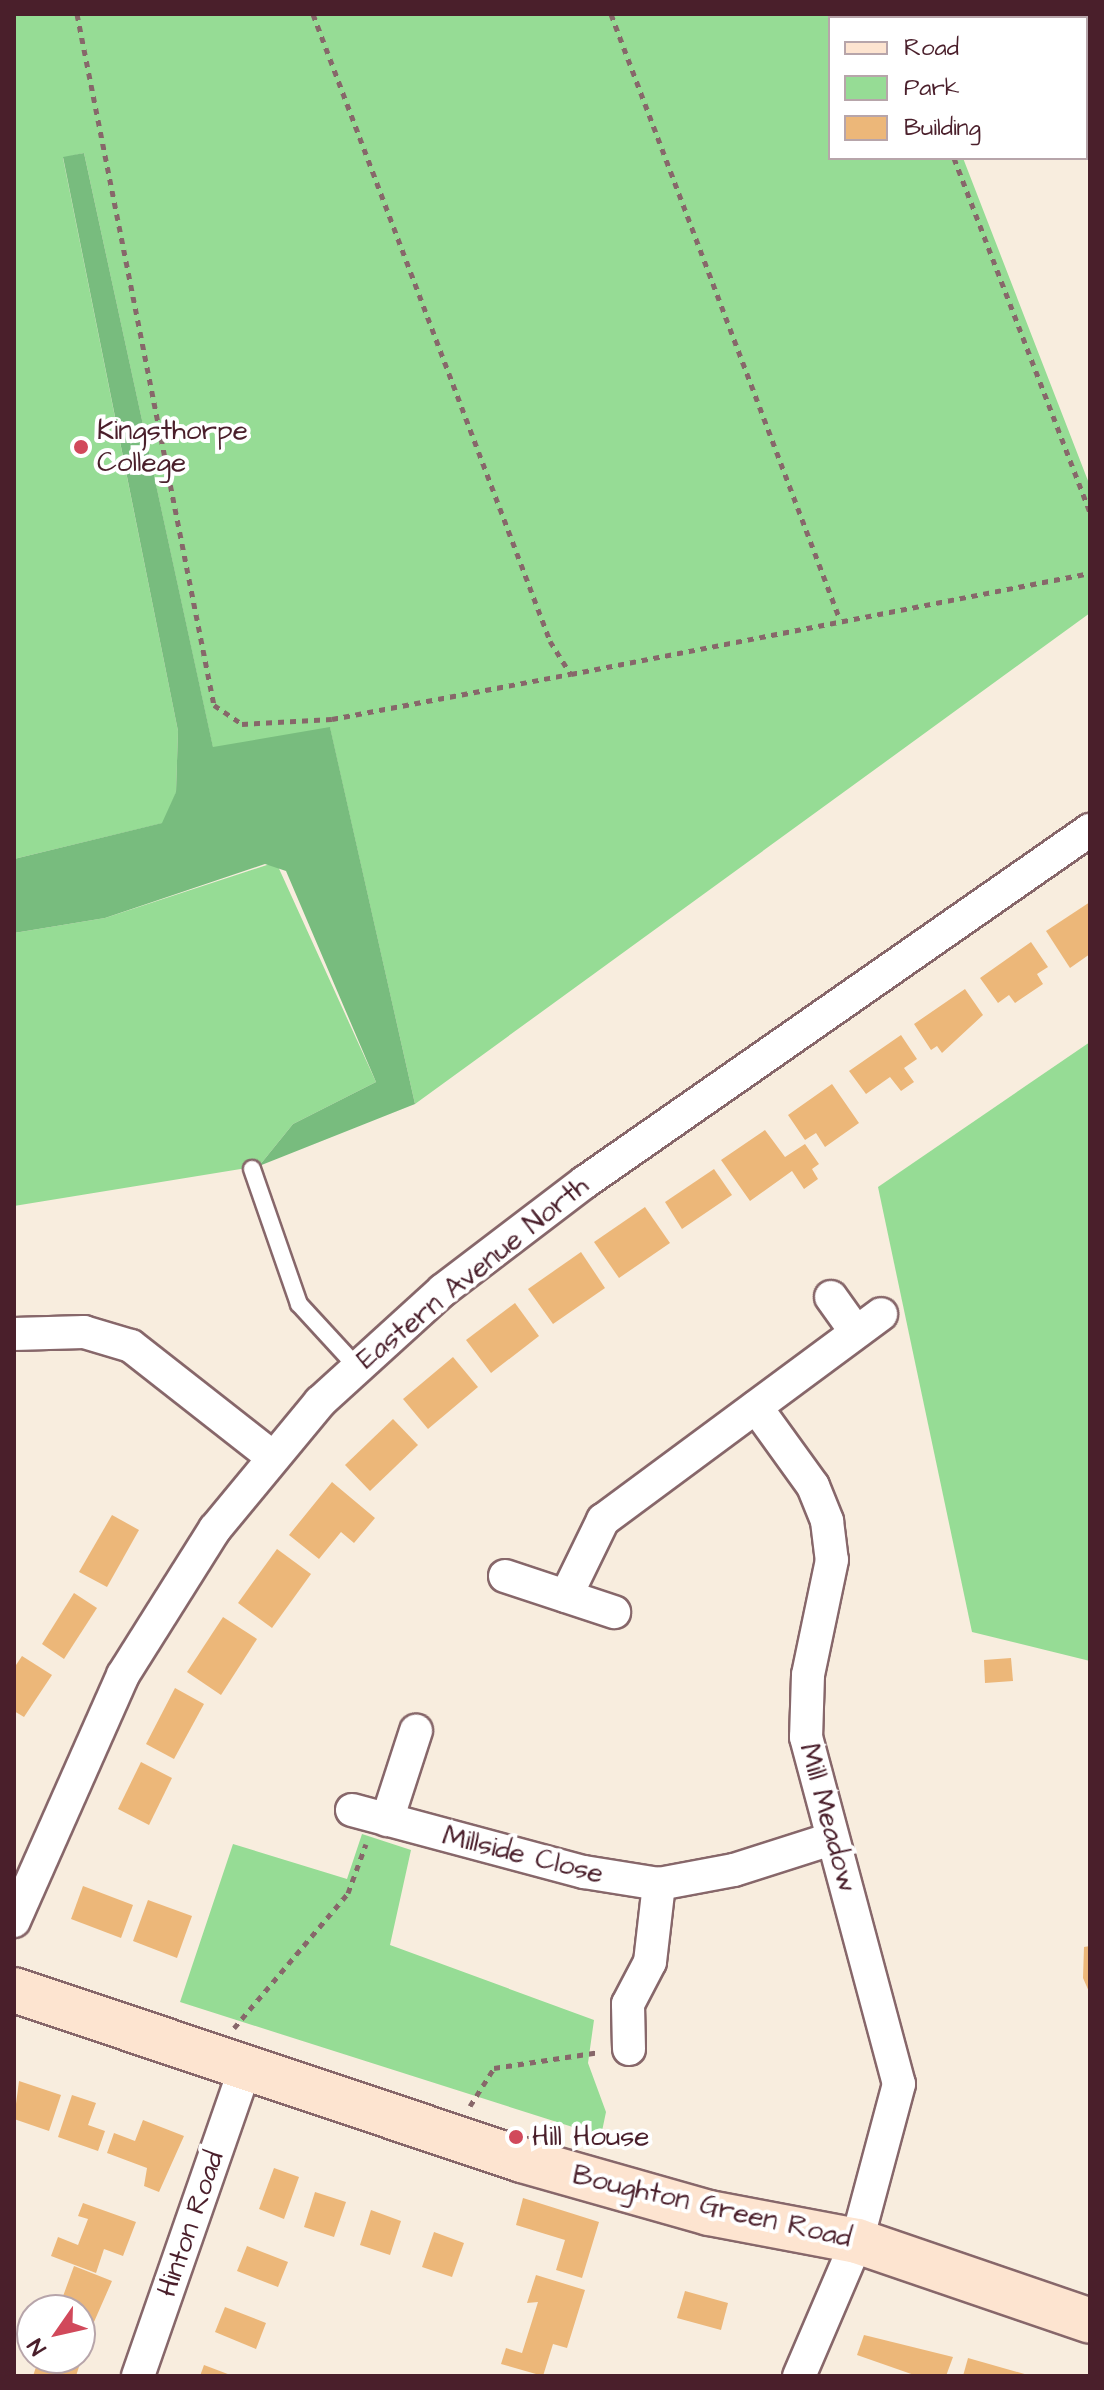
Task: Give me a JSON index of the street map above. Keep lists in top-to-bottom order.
{
  "streets": {
    "street": [
      "Eastern Avenue North",
      "Mill Meadow",
      "Millside Close",
      "Boughton Green Road",
      "Hinton Road"
    ]
  },
  "crossings": [
    ["Mill Meadow", "Millside Close"],
    ["Mill Meadow", "Boughton Green Road"],
    ["Boughton Green Road", "Hinton Road"]
  ],
  "places": ["Kingsthorpe College", "Hill House"],
  "legend": ["Road", "Park", "Building"],
  "north": "bottom left"
}
